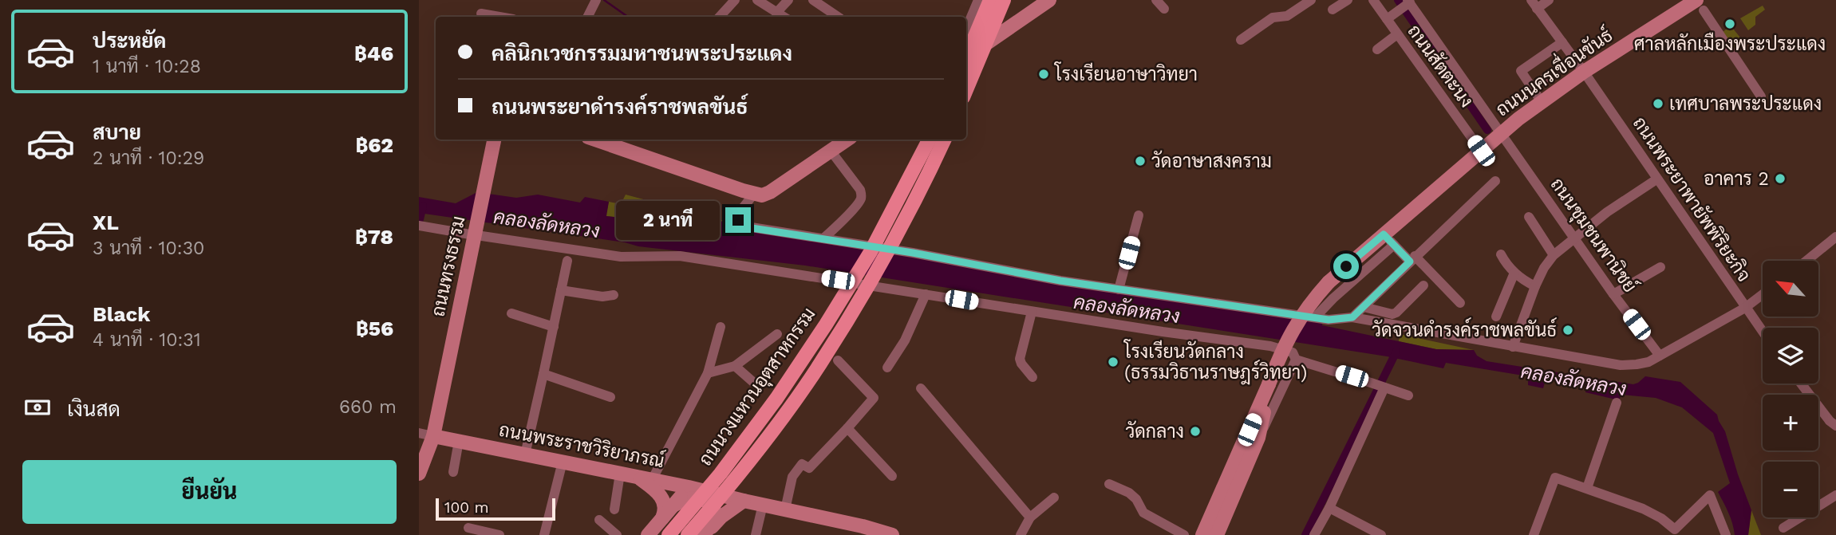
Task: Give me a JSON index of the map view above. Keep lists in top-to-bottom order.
{
  "streets": {
    "main road": [
      "ถนนนครเขื่อนขันธ์",
      "ถนนทรงธรรม",
      "ถนนวงแหวนอุตสาหกรรม",
      "ถนนพระราชวิริยาภรณ์"
    ],
    "street": ["ถนนสัตตะนง", "ถนนพระยาพายัพพิริยะกิจ", "ถนนชุมชนพานิชย์"]
  },
  "crossings": [
    ["ถนนสัตตะนง", "ถนนนครเขื่อนขันธ์"],
    ["ถนนนครเขื่อนขันธ์", "ถนนพระยาพายัพพิริยะกิจ"],
    ["ถนนนครเขื่อนขันธ์", "ถนนชุมชนพานิชย์"],
    ["ถนนทรงธรรม", "ถนนพระราชวิริยาภรณ์"]
  ],
  "water": ["คลองลัดหลวง"],
  "places": [
    "ศาลหลักเมืองพระประแดง",
    "โรงเรียนอาษาวิทยา",
    "เทศบาลพระประแดง",
    "วัดอาษาสงคราม",
    "อาคาร 2",
    "วัดจวนดำรงค์ราชพลขันธ์",
    "โรงเรียนวัดกลาง (ธรรมวิธานราษฎร์วิทยา)",
    "วัดกลาง"
  ],
  "scale_bar": "100 m",
  "north": "top left",
  "page": {
    "list": [
      {
        "name": "ประหยัด",
        "note": "1 นาที · 10:28",
        "value": "฿46"
      },
      {
        "name": "สบาย",
        "note": "2 นาที · 10:29",
        "value": "฿62"
      },
      {
        "name": "XL",
        "note": "3 นาที · 10:30",
        "value": "฿78"
      },
      {
        "name": "Black",
        "note": "4 นาที · 10:31",
        "value": "฿56"
      }
    ],
    "banner": ["คลินิกเวชกรรมมหาชนพระประแดง", "ถนนพระยาดำรงค์ราชพลขันธ์"],
    "bubble": "2 นาที",
    "map_buttons": ["+", "−"],
    "pay": ["เงินสด", "660 m"],
    "buttons": "ยืนยัน",
    "scale": "100 m"
  }
}
